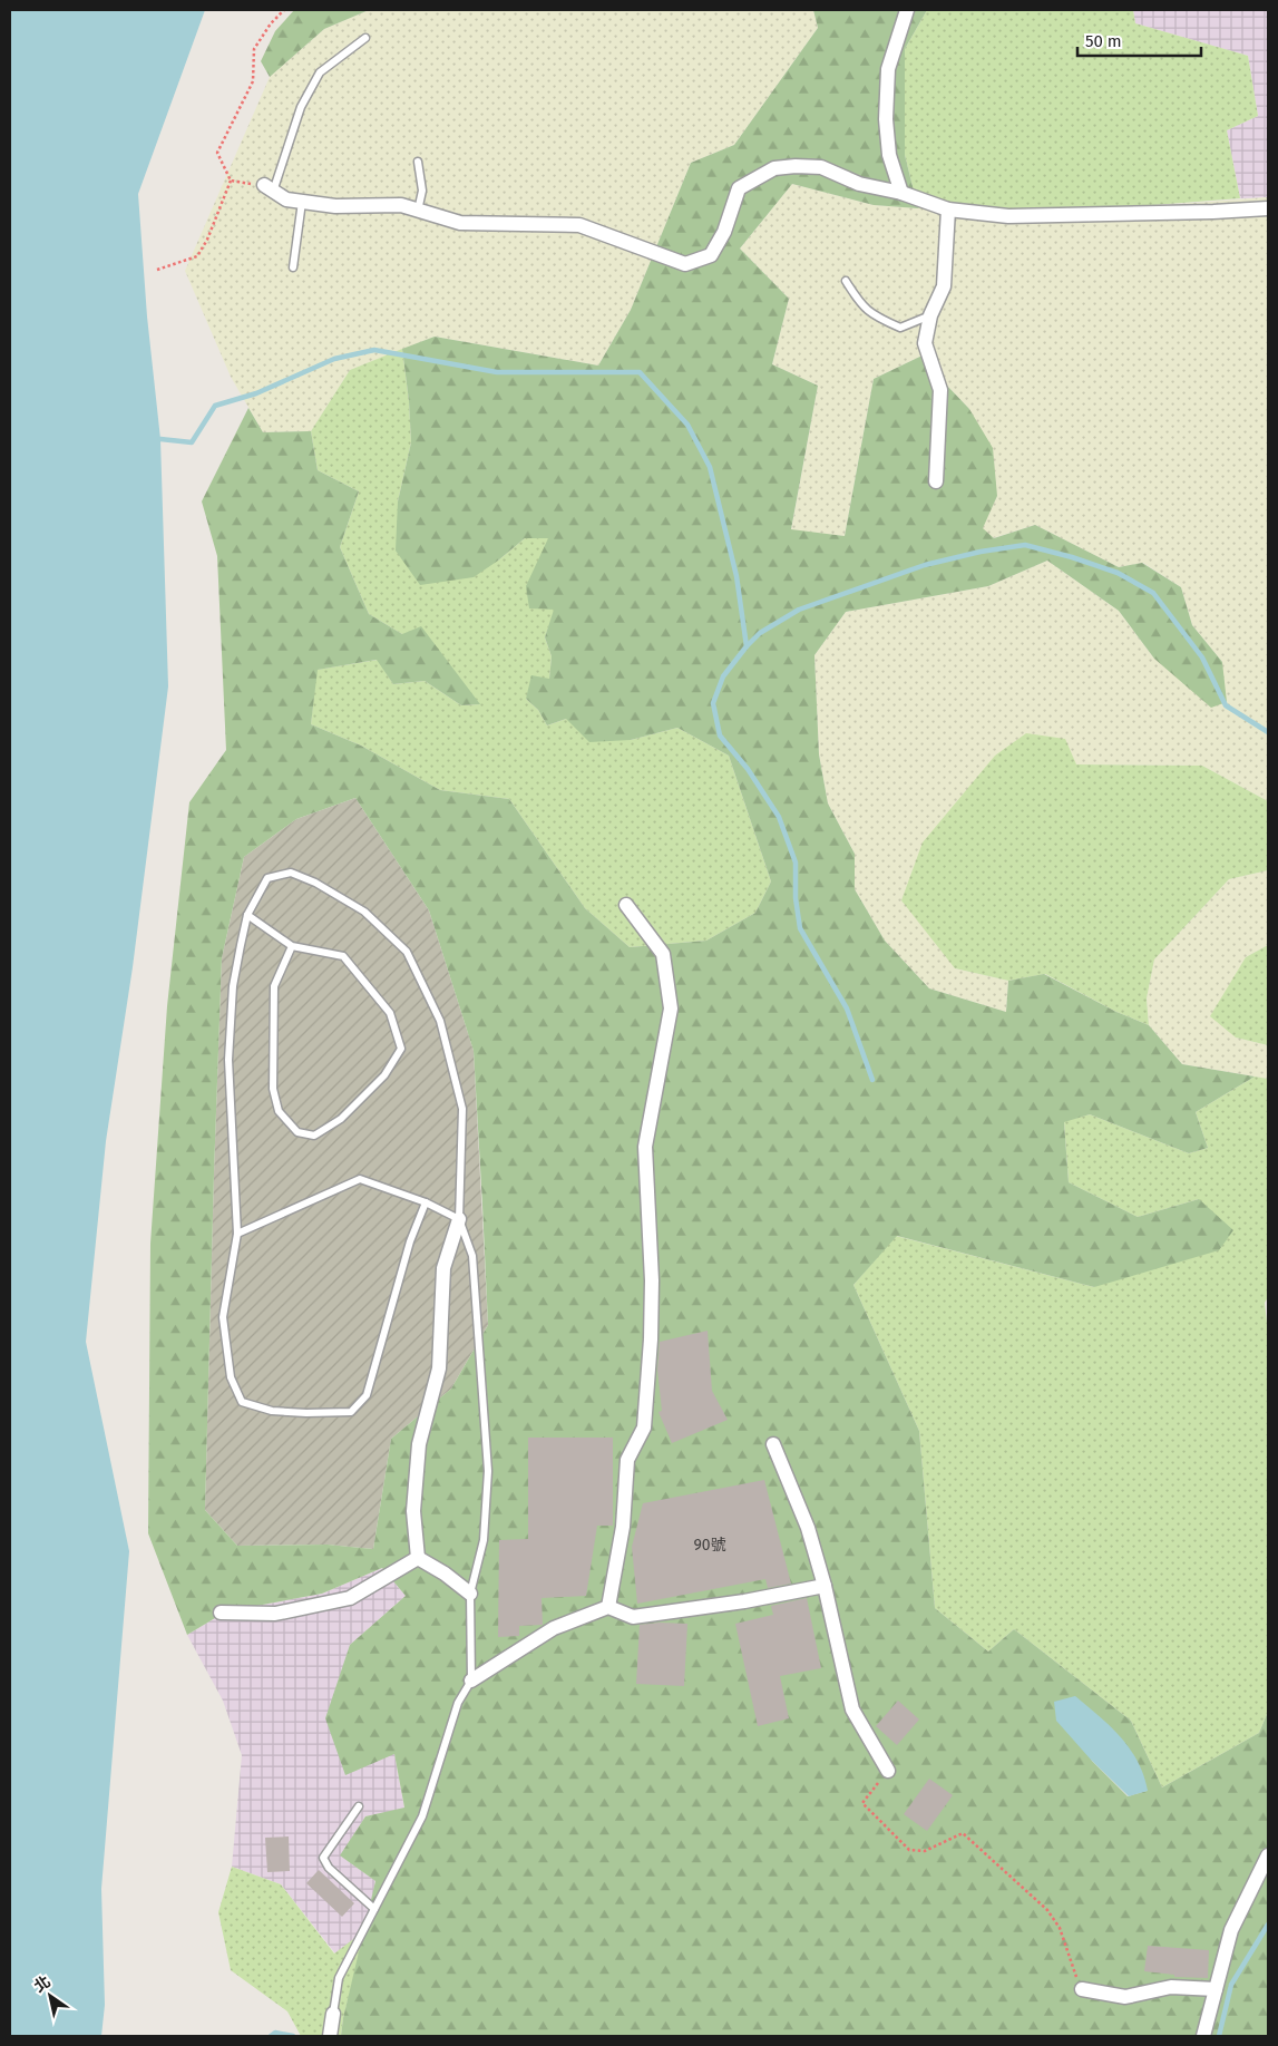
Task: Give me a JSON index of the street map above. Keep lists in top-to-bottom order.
{
  "house_numbers": ["90號"],
  "scale_bar": "50 m",
  "north": "top left"
}
